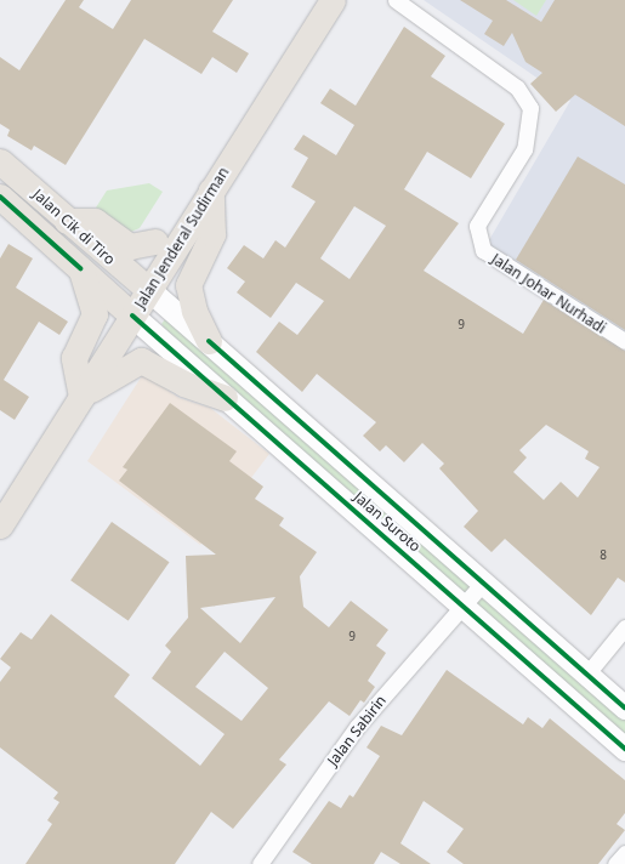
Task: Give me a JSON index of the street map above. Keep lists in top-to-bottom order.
{
  "streets": {
    "main road": ["Jalan Cik di Tiro", "Jalan Jenderal Sudirman", "Jalan Suroto"],
    "street": ["Jalan Johar Nurhadi", "Jalan Sabirin"]
  },
  "crossings": [
    ["Jalan Cik di Tiro", "Jalan Jenderal Sudirman"],
    ["Jalan Cik di Tiro", "Jalan Suroto"],
    ["Jalan Jenderal Sudirman", "Jalan Suroto"],
    ["Jalan Suroto", "Jalan Sabirin"]
  ],
  "house_numbers": ["9", "8", "9"]
}
